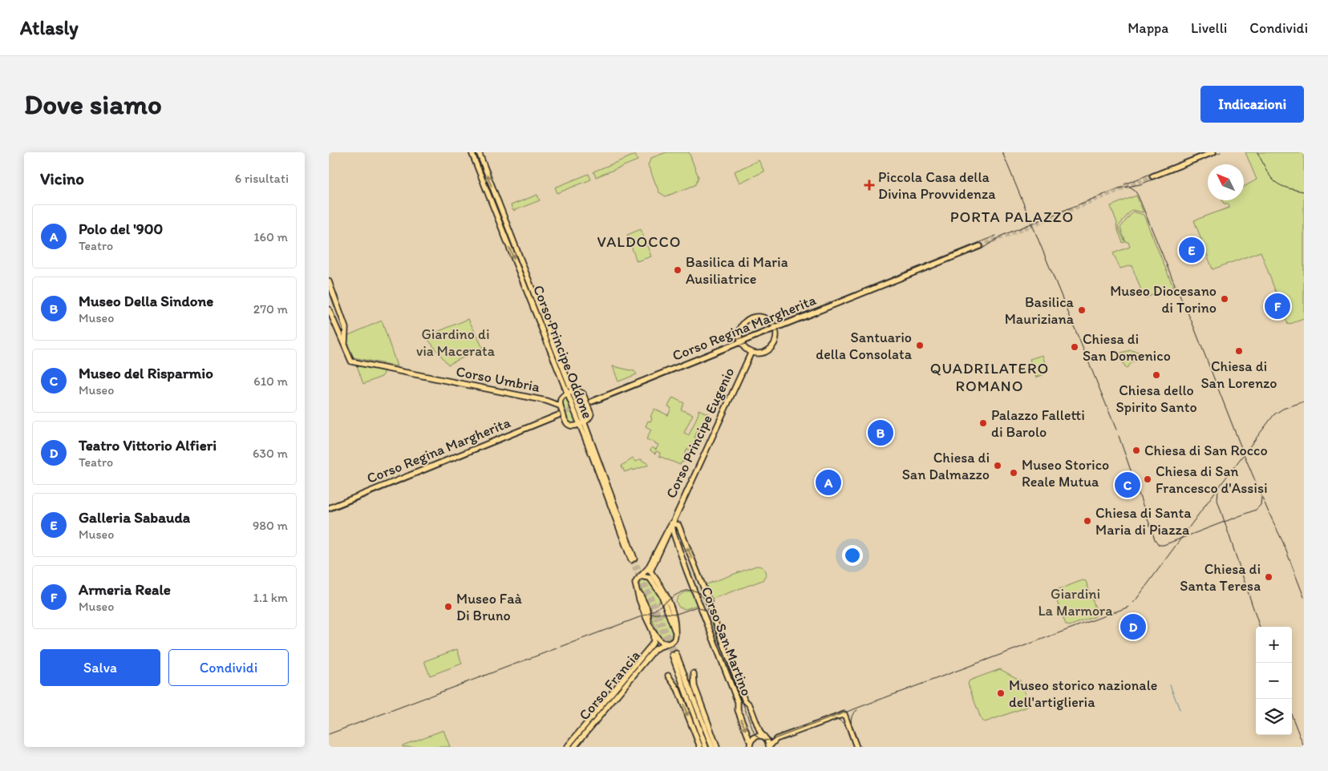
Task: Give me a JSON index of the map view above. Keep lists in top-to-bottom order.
{
  "streets": {
    "main road": [
      "Corso Regina Margherita",
      "Corso Principe Oddone",
      "Corso Umbria",
      "Corso Principe Eugenio",
      "Corso San Martino",
      "Corso Francia"
    ]
  },
  "crossings": [
    ["Corso Principe Oddone", "Corso Umbria"],
    ["Corso Principe Eugenio", "Corso San Martino"]
  ],
  "districts": ["PORTA PALAZZO", "VALDOCCO", "QUADRILATERO ROMANO"],
  "parks": ["Giardino di via Macerata", "Giardini La Marmora"],
  "places": {
    "health": ["Piccola Casa della Divina Provvidenza"],
    "other": [
      "Basilica di Maria Ausiliatrice",
      "Museo Diocesano di Torino",
      "Basilica Mauriziana",
      "Santuario della Consolata",
      "Chiesa di San Domenico",
      "Chiesa di San Lorenzo",
      "Chiesa dello Spirito Santo",
      "Palazzo Falletti di Barolo",
      "Chiesa di San Rocco",
      "Chiesa di San Dalmazzo",
      "Museo Storico Reale Mutua",
      "Chiesa di San Francesco d'Assisi",
      "Chiesa di Santa Maria di Piazza",
      "Chiesa di Santa Teresa",
      "Museo Faà Di Bruno",
      "Museo storico nazionale dell'artiglieria"
    ]
  },
  "north": "top left",
  "page": {
    "header": "Atlasly",
    "nav": ["Mappa", "Livelli", "Condividi"],
    "buttons": [
      "Indicazioni",
      ["Salva", "Condividi"]
    ],
    "title": "Dove siamo",
    "heading": ["Vicino", "6 risultati"],
    "list": [
      {
        "mark": "A",
        "name": "Polo del '900",
        "note": "Teatro",
        "value": "160 m"
      },
      {
        "mark": "B",
        "name": "Museo Della Sindone",
        "note": "Museo",
        "value": "270 m"
      },
      {
        "mark": "C",
        "name": "Museo del Risparmio",
        "note": "Museo",
        "value": "610 m"
      },
      {
        "mark": "D",
        "name": "Teatro Vittorio Alfieri",
        "note": "Teatro",
        "value": "630 m"
      },
      {
        "mark": "E",
        "name": "Galleria Sabauda",
        "note": "Museo",
        "value": "980 m"
      },
      {
        "mark": "F",
        "name": "Armeria Reale",
        "note": "Museo",
        "value": "1.1 km"
      }
    ],
    "pins": [
      "E",
      "F",
      "B",
      "A",
      "C",
      "D"
    ],
    "map_buttons": ["+", "−"]
  }
}
